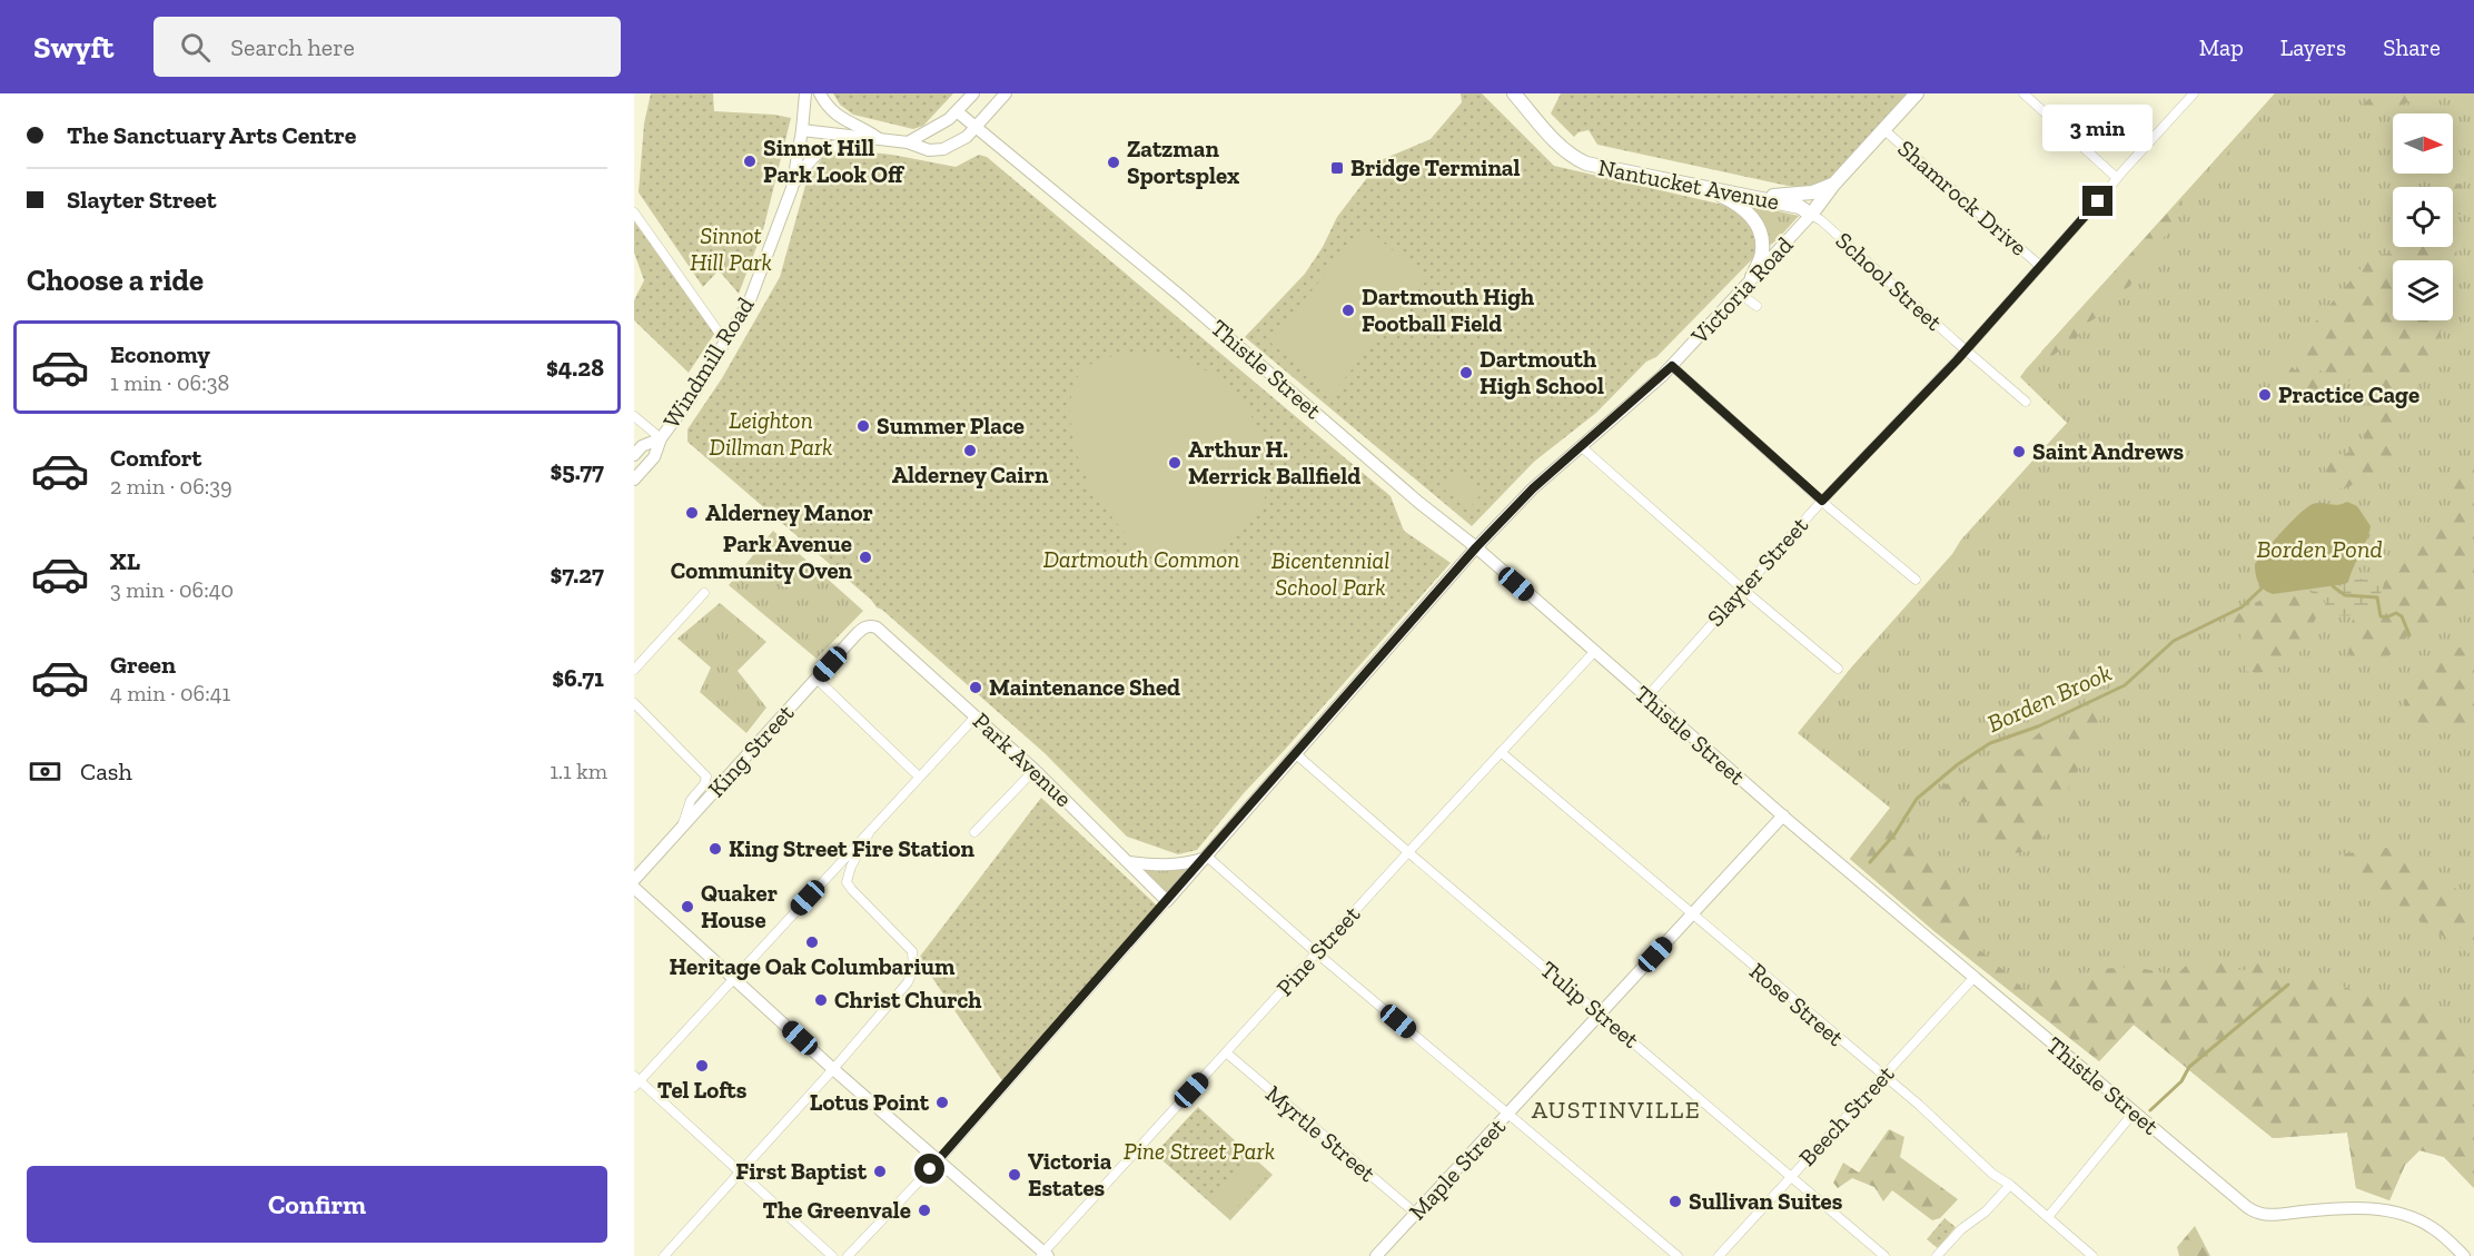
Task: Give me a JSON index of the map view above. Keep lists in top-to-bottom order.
{
  "streets": {
    "main road": [
      "Nantucket Avenue",
      "Victoria Road",
      "Windmill Road",
      "Thistle Street",
      "King Street",
      "Park Avenue",
      "Maple Street"
    ],
    "street": [
      "Shamrock Drive",
      "School Street",
      "Slayter Street",
      "Pine Street",
      "Tulip Street",
      "Rose Street",
      "Beech Street",
      "Myrtle Street"
    ]
  },
  "crossings": [
    ["Nantucket Avenue", "School Street"],
    ["Nantucket Avenue", "Victoria Road"],
    ["Shamrock Drive", "Victoria Road"],
    ["Shamrock Drive", "Slayter Street"],
    ["School Street", "Victoria Road"],
    ["School Street", "Slayter Street"],
    ["Victoria Road", "Thistle Street"],
    ["Victoria Road", "Park Avenue"],
    ["Victoria Road", "Tulip Street"],
    ["Thistle Street", "Slayter Street"],
    ["Thistle Street", "Pine Street"],
    ["Thistle Street", "Beech Street"],
    ["Thistle Street", "Maple Street"],
    ["King Street", "Park Avenue"],
    ["Pine Street", "Tulip Street"],
    ["Pine Street", "Rose Street"],
    ["Pine Street", "Myrtle Street"],
    ["Tulip Street", "Beech Street"],
    ["Tulip Street", "Maple Street"],
    ["Rose Street", "Beech Street"],
    ["Rose Street", "Maple Street"],
    ["Myrtle Street", "Maple Street"]
  ],
  "districts": ["AUSTINVILLE"],
  "water": ["Borden Pond", "Borden Brook"],
  "parks": [
    "Sinnot Hill Park",
    "Leighton Dillman Park",
    "Dartmouth Common",
    "Bicentennial School Park",
    "Pine Street Park"
  ],
  "places": {
    "other": [
      "Sinnot Hill Park Look Off",
      "Zatzman Sportsplex",
      "Dartmouth High Football Field",
      "Dartmouth High School",
      "Practice Cage",
      "Summer Place",
      "Alderney Cairn",
      "Saint Andrews",
      "Arthur H. Merrick Ballfield",
      "Alderney Manor",
      "Park Avenue Community Oven",
      "Maintenance Shed",
      "King Street Fire Station",
      "Quaker House",
      "Heritage Oak Columbarium",
      "Christ Church",
      "Tel Lofts",
      "Lotus Point",
      "First Baptist",
      "Victoria Estates",
      "Sullivan Suites",
      "The Greenvale"
    ],
    "transit": ["Bridge Terminal"]
  },
  "north": "right",
  "page": {
    "header": "Swyft",
    "search": "Search here",
    "nav": ["Map", "Layers", "Share"],
    "banner": ["The Sanctuary Arts Centre", "Slayter Street"],
    "bubble": "3 min",
    "heading": "Choose a ride",
    "list": [
      {
        "name": "Economy",
        "note": "1 min · 06:38",
        "value": "$4.28"
      },
      {
        "name": "Comfort",
        "note": "2 min · 06:39",
        "value": "$5.77"
      },
      {
        "name": "XL",
        "note": "3 min · 06:40",
        "value": "$7.27"
      },
      {
        "name": "Green",
        "note": "4 min · 06:41",
        "value": "$6.71"
      }
    ],
    "pay": ["Cash", "1.1 km"],
    "buttons": "Confirm"
  }
}
